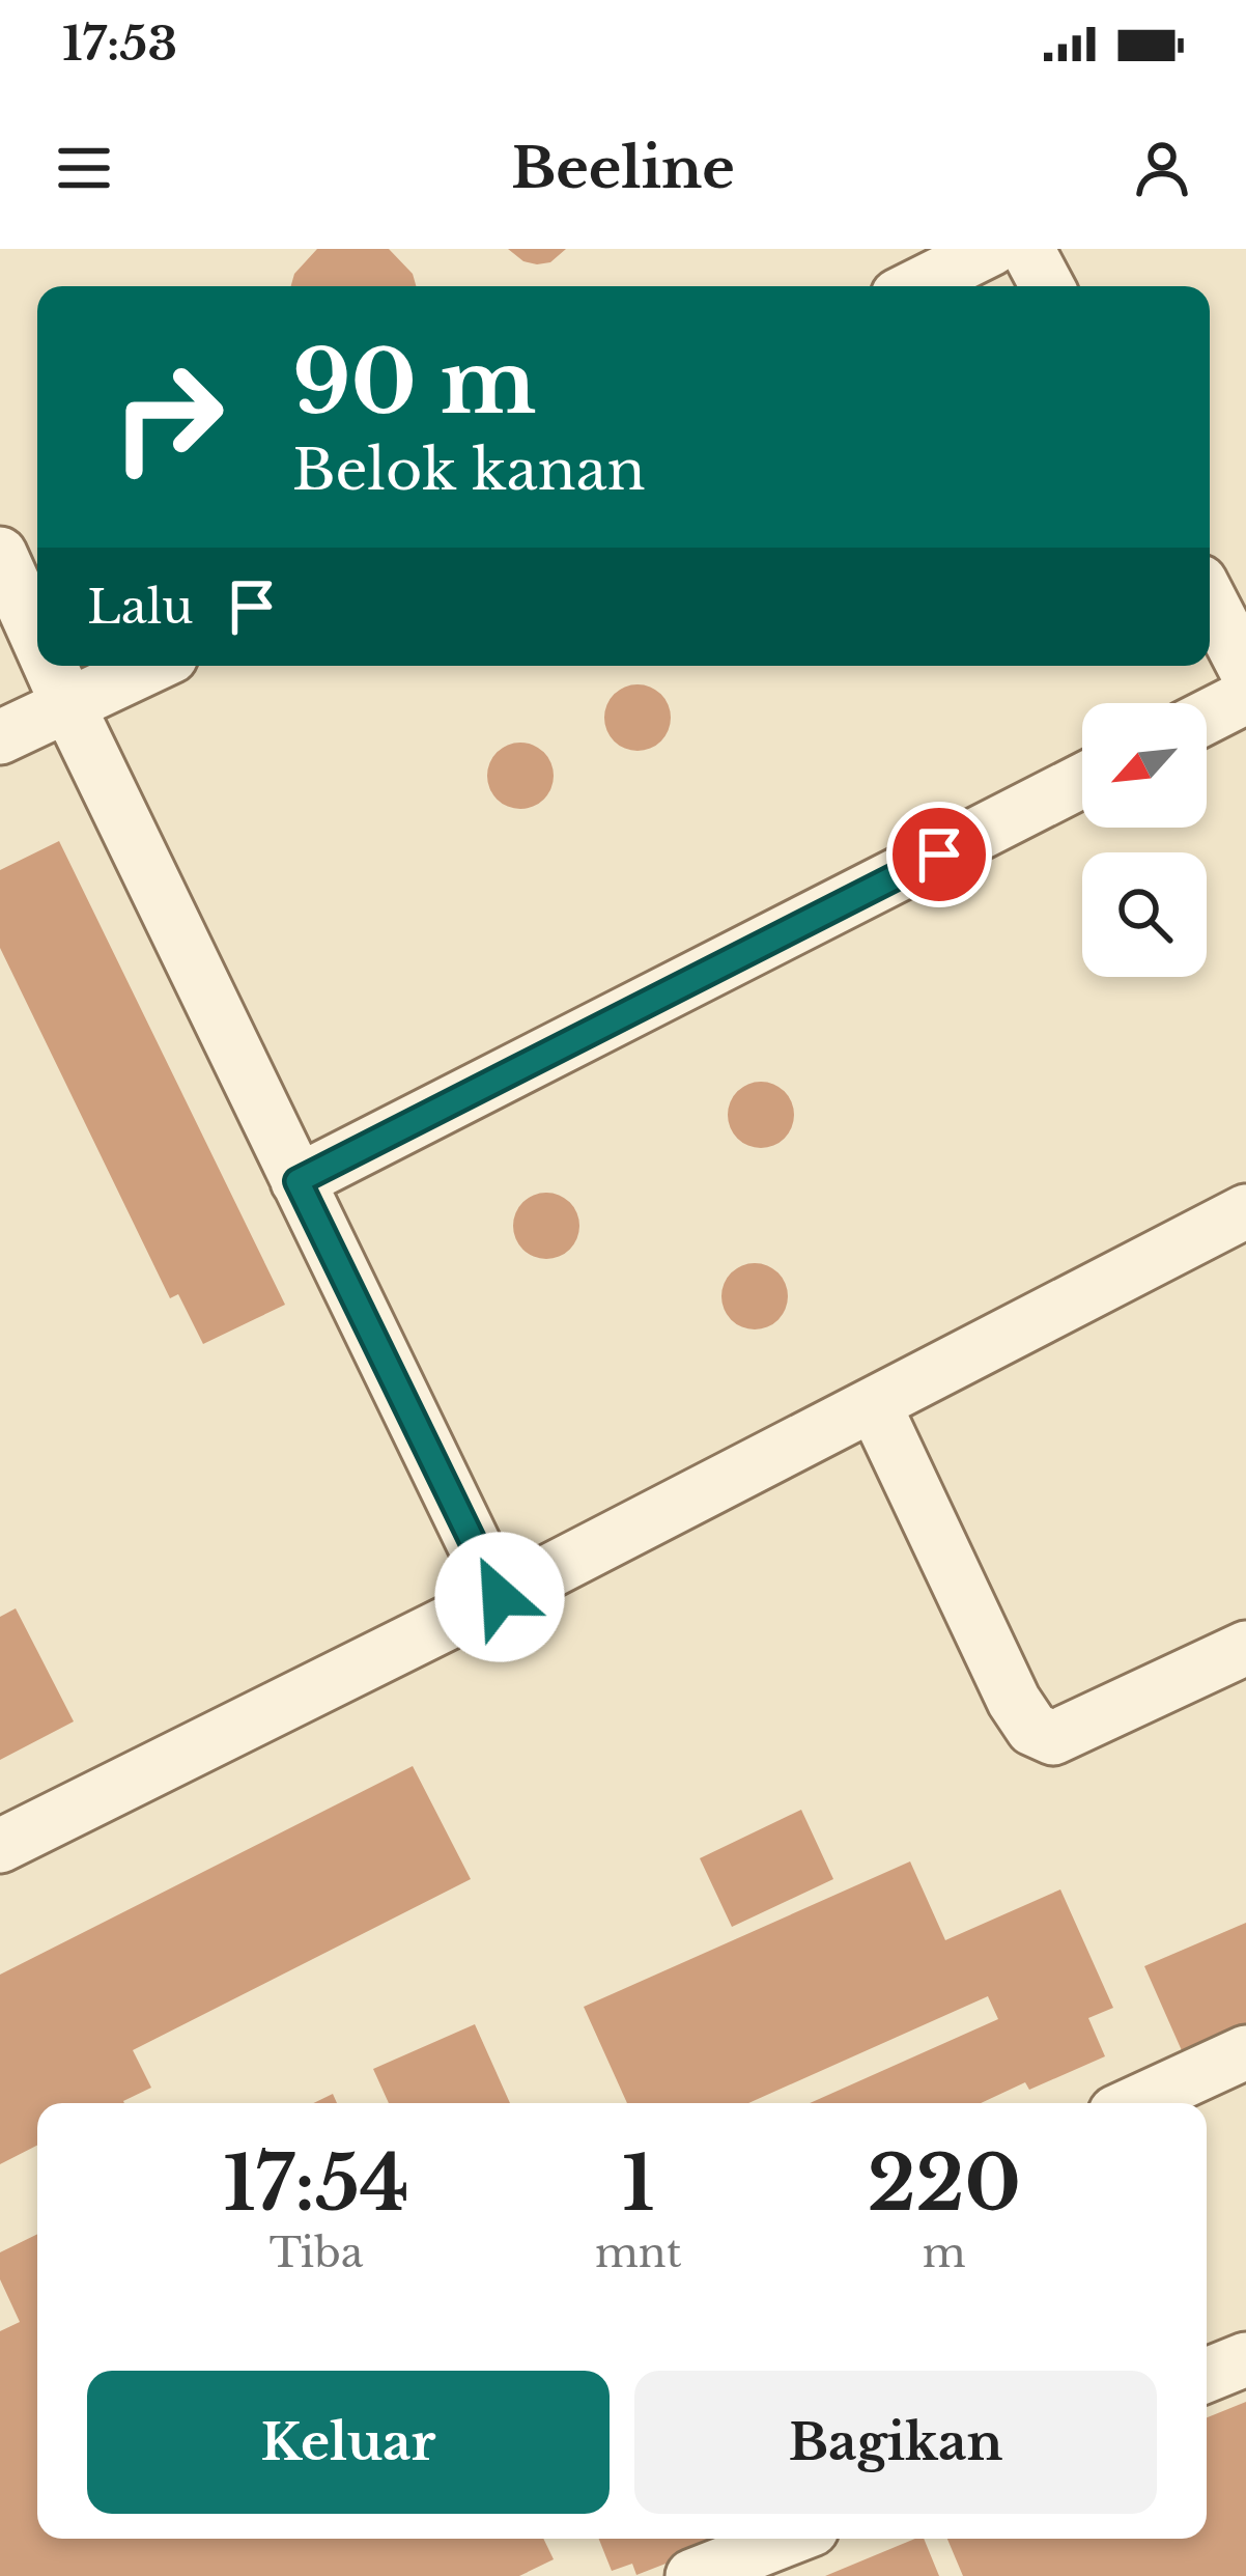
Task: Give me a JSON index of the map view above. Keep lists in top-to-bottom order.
{
  "north": "bottom left",
  "page": {
    "status": "17:53",
    "header": "Beeline",
    "turn": ["90 m", "Belok kanan"],
    "then": "Lalu",
    "eta": [
      "17:54",
      "Tiba",
      "1",
      "mnt",
      "220",
      "m"
    ],
    "buttons": ["Keluar", "Bagikan"]
  }
}
